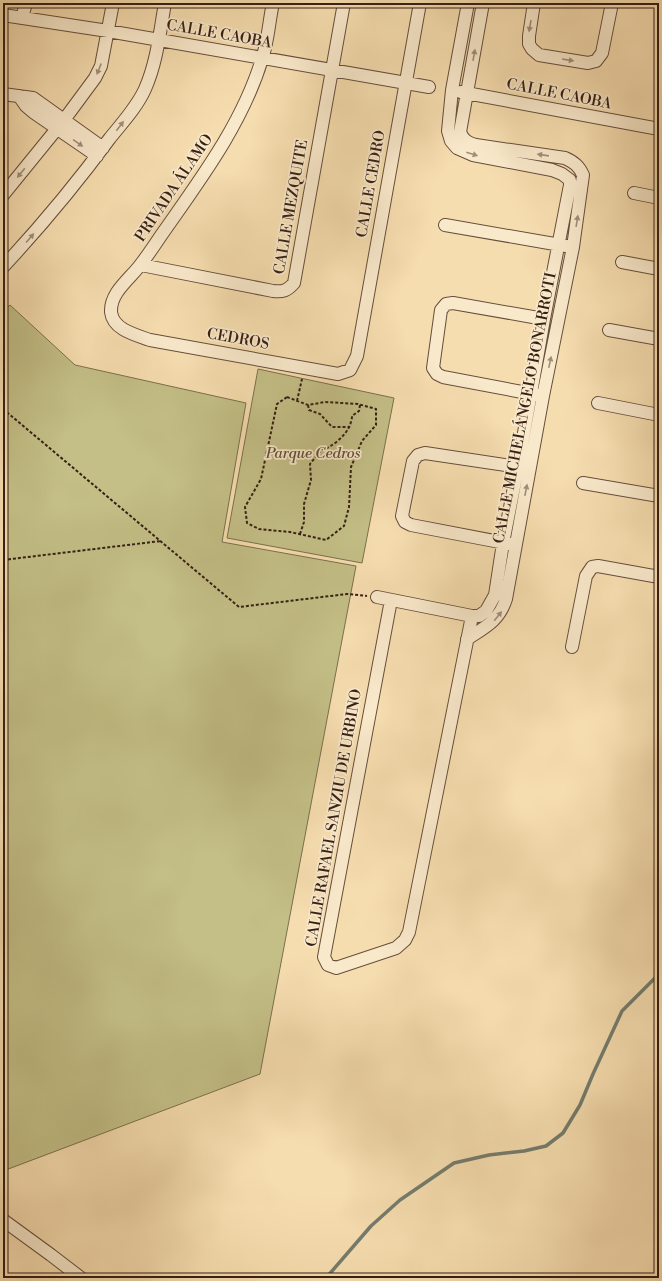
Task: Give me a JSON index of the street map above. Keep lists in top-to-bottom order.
{
  "streets": {
    "street": [
      "CALLE CAOBA",
      "CALLE CEDRO",
      "PRIVADA ÁLAMO",
      "CALLE MEZQUITE",
      "CEDROS",
      "CALLE MICHELÁNGELO BONARROTI",
      "CALLE RAFAEL SANZIU DE URBINO"
    ]
  },
  "crossings": [
    ["CALLE CAOBA", "CALLE CEDRO"],
    ["CALLE CAOBA", "PRIVADA ÁLAMO"],
    ["CALLE CAOBA", "CALLE MEZQUITE"],
    ["CALLE CEDRO", "CEDROS"],
    ["PRIVADA ÁLAMO", "CALLE MEZQUITE"],
    ["PRIVADA ÁLAMO", "CEDROS"],
    ["CALLE MICHELÁNGELO BONARROTI", "CALLE RAFAEL SANZIU DE URBINO"]
  ],
  "parks": ["Parque Cedros"]
}
